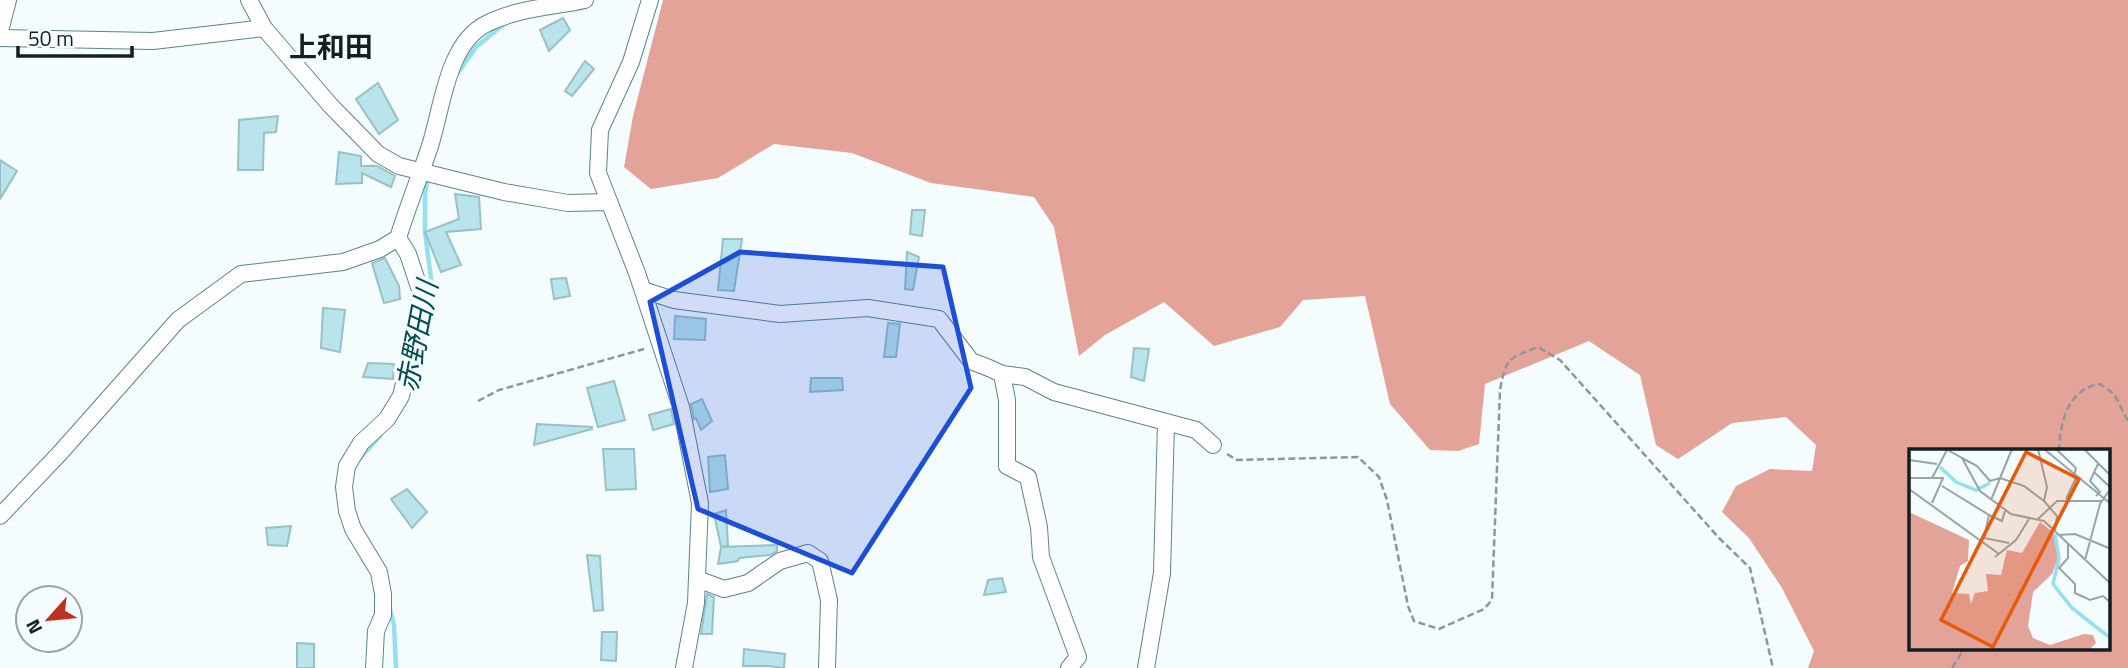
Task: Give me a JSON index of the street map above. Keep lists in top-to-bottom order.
{
  "districts": ["上和田"],
  "water": ["赤野田川"],
  "scale_bar": "50 m",
  "north": "bottom left"
}
